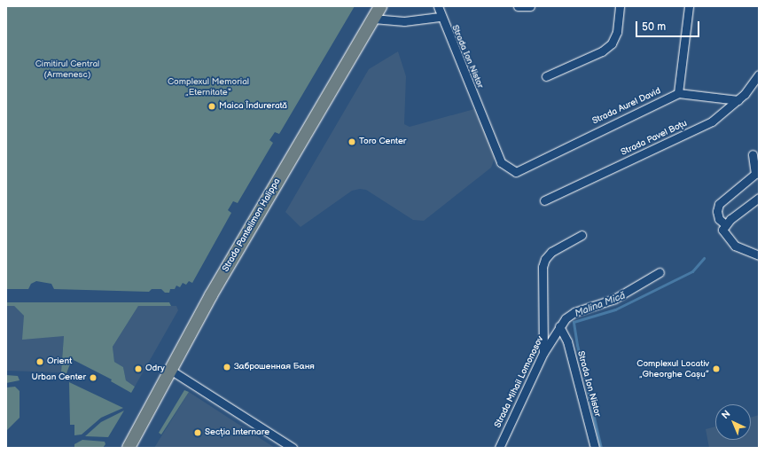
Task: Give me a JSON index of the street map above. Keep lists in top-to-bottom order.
{
  "streets": {
    "main road": ["Strada Pantelimon Halippa"],
    "street": [
      "Strada Ion Nistor",
      "Strada Aurel David",
      "Strada Pavel Boțu",
      "Strada Mihail Lomonosov"
    ]
  },
  "crossings": [
    ["Strada Ion Nistor", "Strada Aurel David"],
    ["Strada Ion Nistor", "Strada Mihail Lomonosov"]
  ],
  "water": ["Malina Mică"],
  "parks": ["Cimitirul Central (Armenesc)", "Complexul Memorial „Eternitate“"],
  "places": [
    "Maica Îndurerată",
    "Toro Center",
    "Orient",
    "Заброшенная Баня",
    "Odry",
    "Complexul Locativ „Gheorghe Cașu”",
    "Urban Center",
    "Secția Internare"
  ],
  "scale_bar": "50 m",
  "north": "top left"
}
